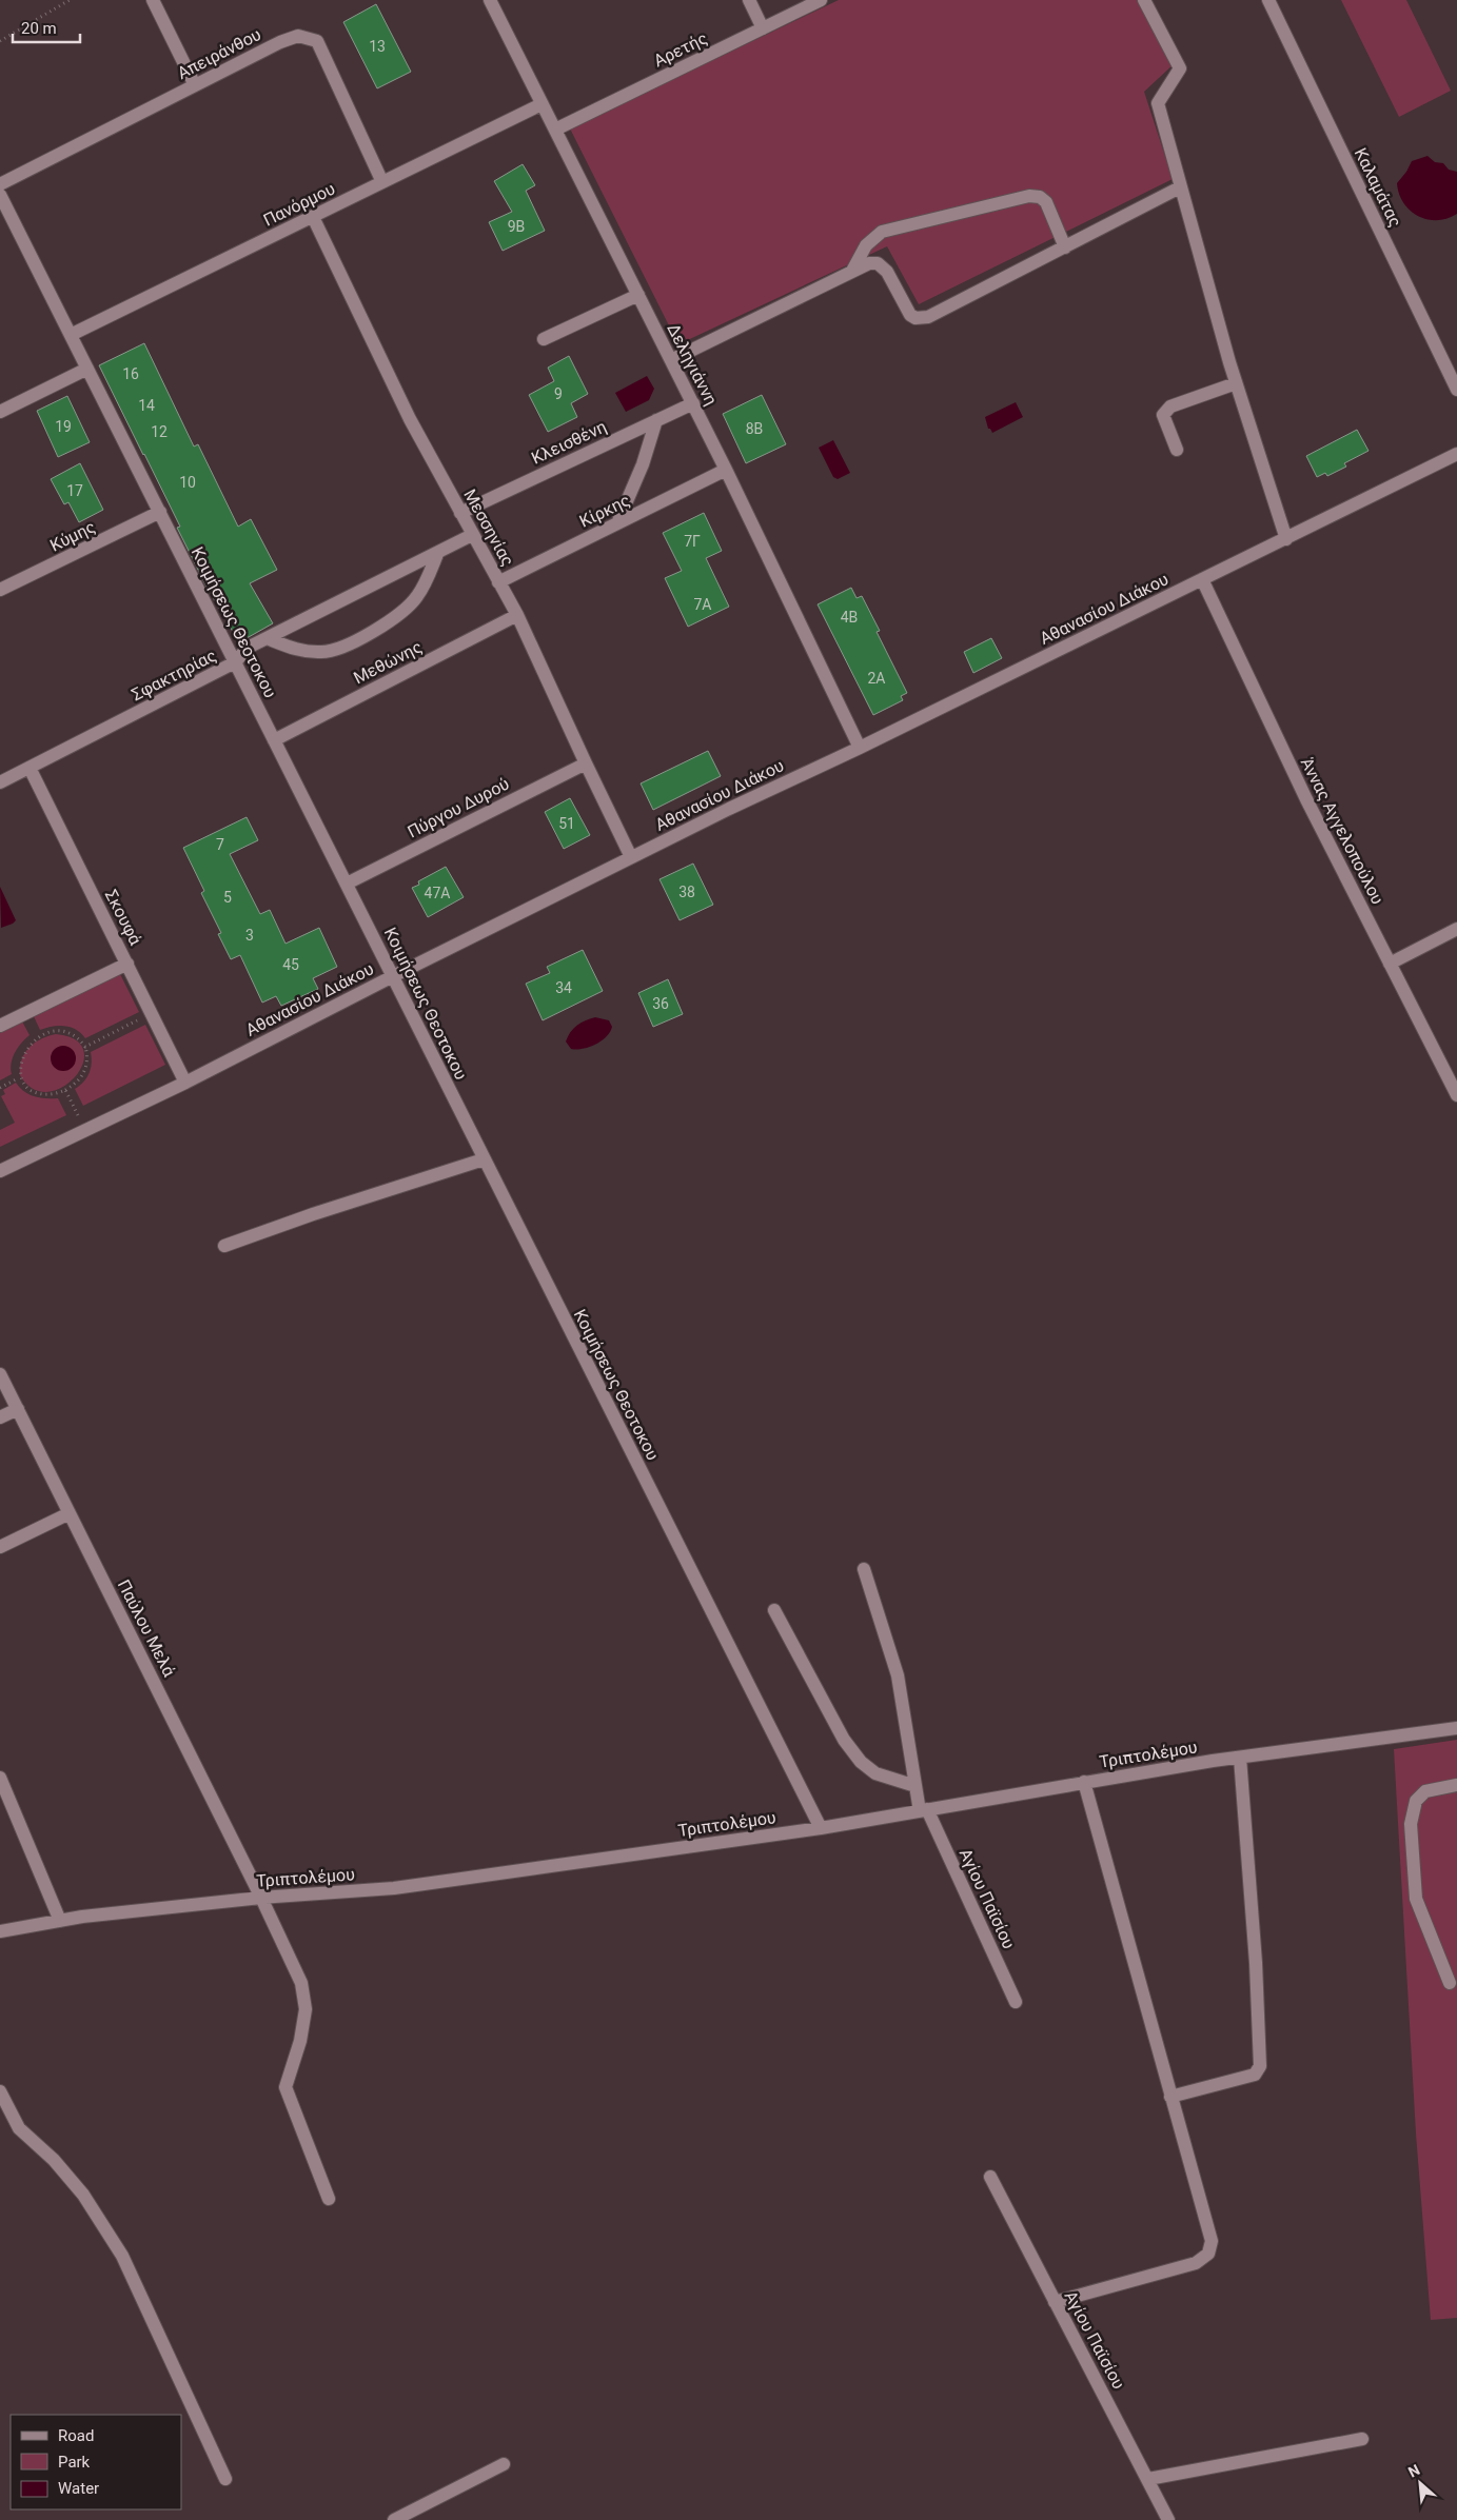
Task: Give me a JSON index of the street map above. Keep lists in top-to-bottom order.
{
  "streets": {
    "street": [
      "Αρετής",
      "Απειράνθου",
      "Καλαμάτας",
      "Πανόρμου",
      "Δεληγιάννη",
      "Κλεισθένη",
      "Κίρκης",
      "Μεσσηνίας",
      "Κύμης",
      "Αθανασίου Διάκου",
      "Κοιμήσεως Θεοτοκου",
      "Μεθώνης",
      "Σφακτηρίας",
      "Πύργου Δυρού",
      "Άννας Αγγελοπούλου",
      "Σκουφά",
      "Παύλου Μελά",
      "Τριπτολέμου",
      "Αγίου Παϊσίου"
    ]
  },
  "crossings": [
    ["Αρετής", "Δεληγιάννη"],
    ["Απειράνθου", "Πανόρμου"],
    ["Πανόρμου", "Δεληγιάννη"],
    ["Πανόρμου", "Μεσσηνίας"],
    ["Πανόρμου", "Κοιμήσεως Θεοτοκου"],
    ["Δεληγιάννη", "Κλεισθένη"],
    ["Δεληγιάννη", "Κίρκης"],
    ["Δεληγιάννη", "Αθανασίου Διάκου"],
    ["Κλεισθένη", "Μεσσηνίας"],
    ["Κίρκης", "Μεσσηνίας"],
    ["Μεσσηνίας", "Αθανασίου Διάκου"],
    ["Μεσσηνίας", "Μεθώνης"],
    ["Μεσσηνίας", "Σφακτηρίας"],
    ["Μεσσηνίας", "Πύργου Δυρού"],
    ["Κύμης", "Κοιμήσεως Θεοτοκου"],
    ["Αθανασίου Διάκου", "Κοιμήσεως Θεοτοκου"],
    ["Αθανασίου Διάκου", "Άννας Αγγελοπούλου"],
    ["Αθανασίου Διάκου", "Σκουφά"],
    ["Κοιμήσεως Θεοτοκου", "Μεθώνης"],
    ["Κοιμήσεως Θεοτοκου", "Σφακτηρίας"],
    ["Κοιμήσεως Θεοτοκου", "Πύργου Δυρού"],
    ["Κοιμήσεως Θεοτοκου", "Τριπτολέμου"],
    ["Σφακτηρίας", "Σκουφά"],
    ["Παύλου Μελά", "Τριπτολέμου"],
    ["Τριπτολέμου", "Αγίου Παϊσίου"]
  ],
  "house_numbers": [
    "13",
    "9Β",
    "16",
    "9",
    "14",
    "19",
    "8Β",
    "12",
    "10",
    "17",
    "7Γ",
    "7A",
    "4Β",
    "2Α",
    "51",
    "7",
    "38",
    "47Α",
    "5",
    "3",
    "45",
    "34",
    "36"
  ],
  "legend": ["Road", "Park", "Water"],
  "scale_bar": "20 m",
  "north": "top left"
}
